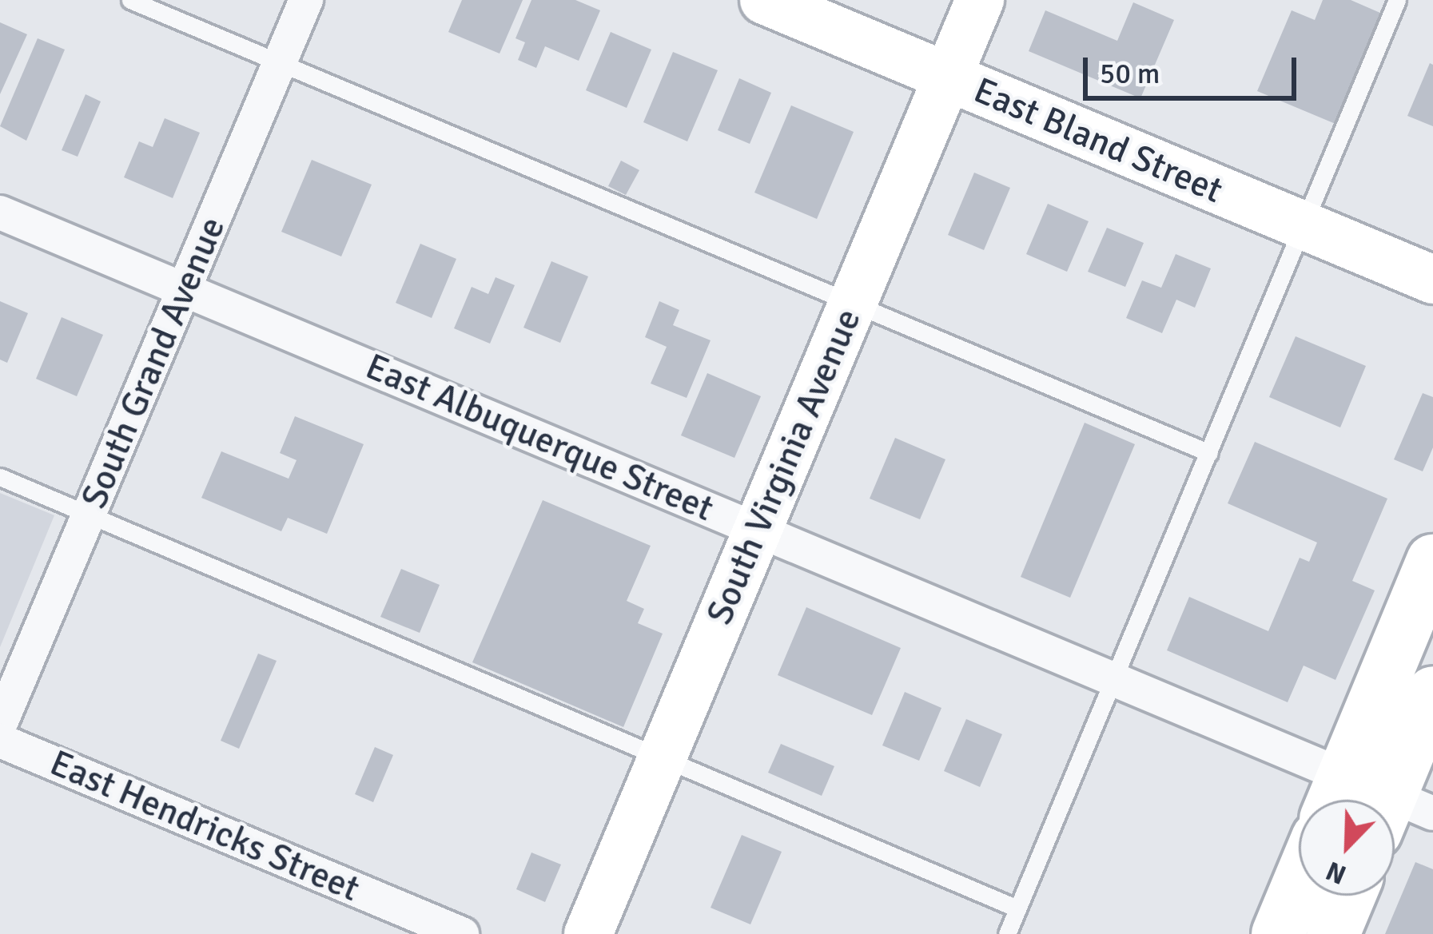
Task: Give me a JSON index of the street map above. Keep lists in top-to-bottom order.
{
  "streets": {
    "street": [
      "East Bland Street",
      "South Grand Avenue",
      "East Albuquerque Street",
      "South Virginia Avenue",
      "East Hendricks Street"
    ]
  },
  "crossings": [
    ["East Bland Street", "South Virginia Avenue"],
    ["South Grand Avenue", "East Albuquerque Street"],
    ["East Albuquerque Street", "South Virginia Avenue"]
  ],
  "scale_bar": "50 m",
  "north": "bottom left"
}
